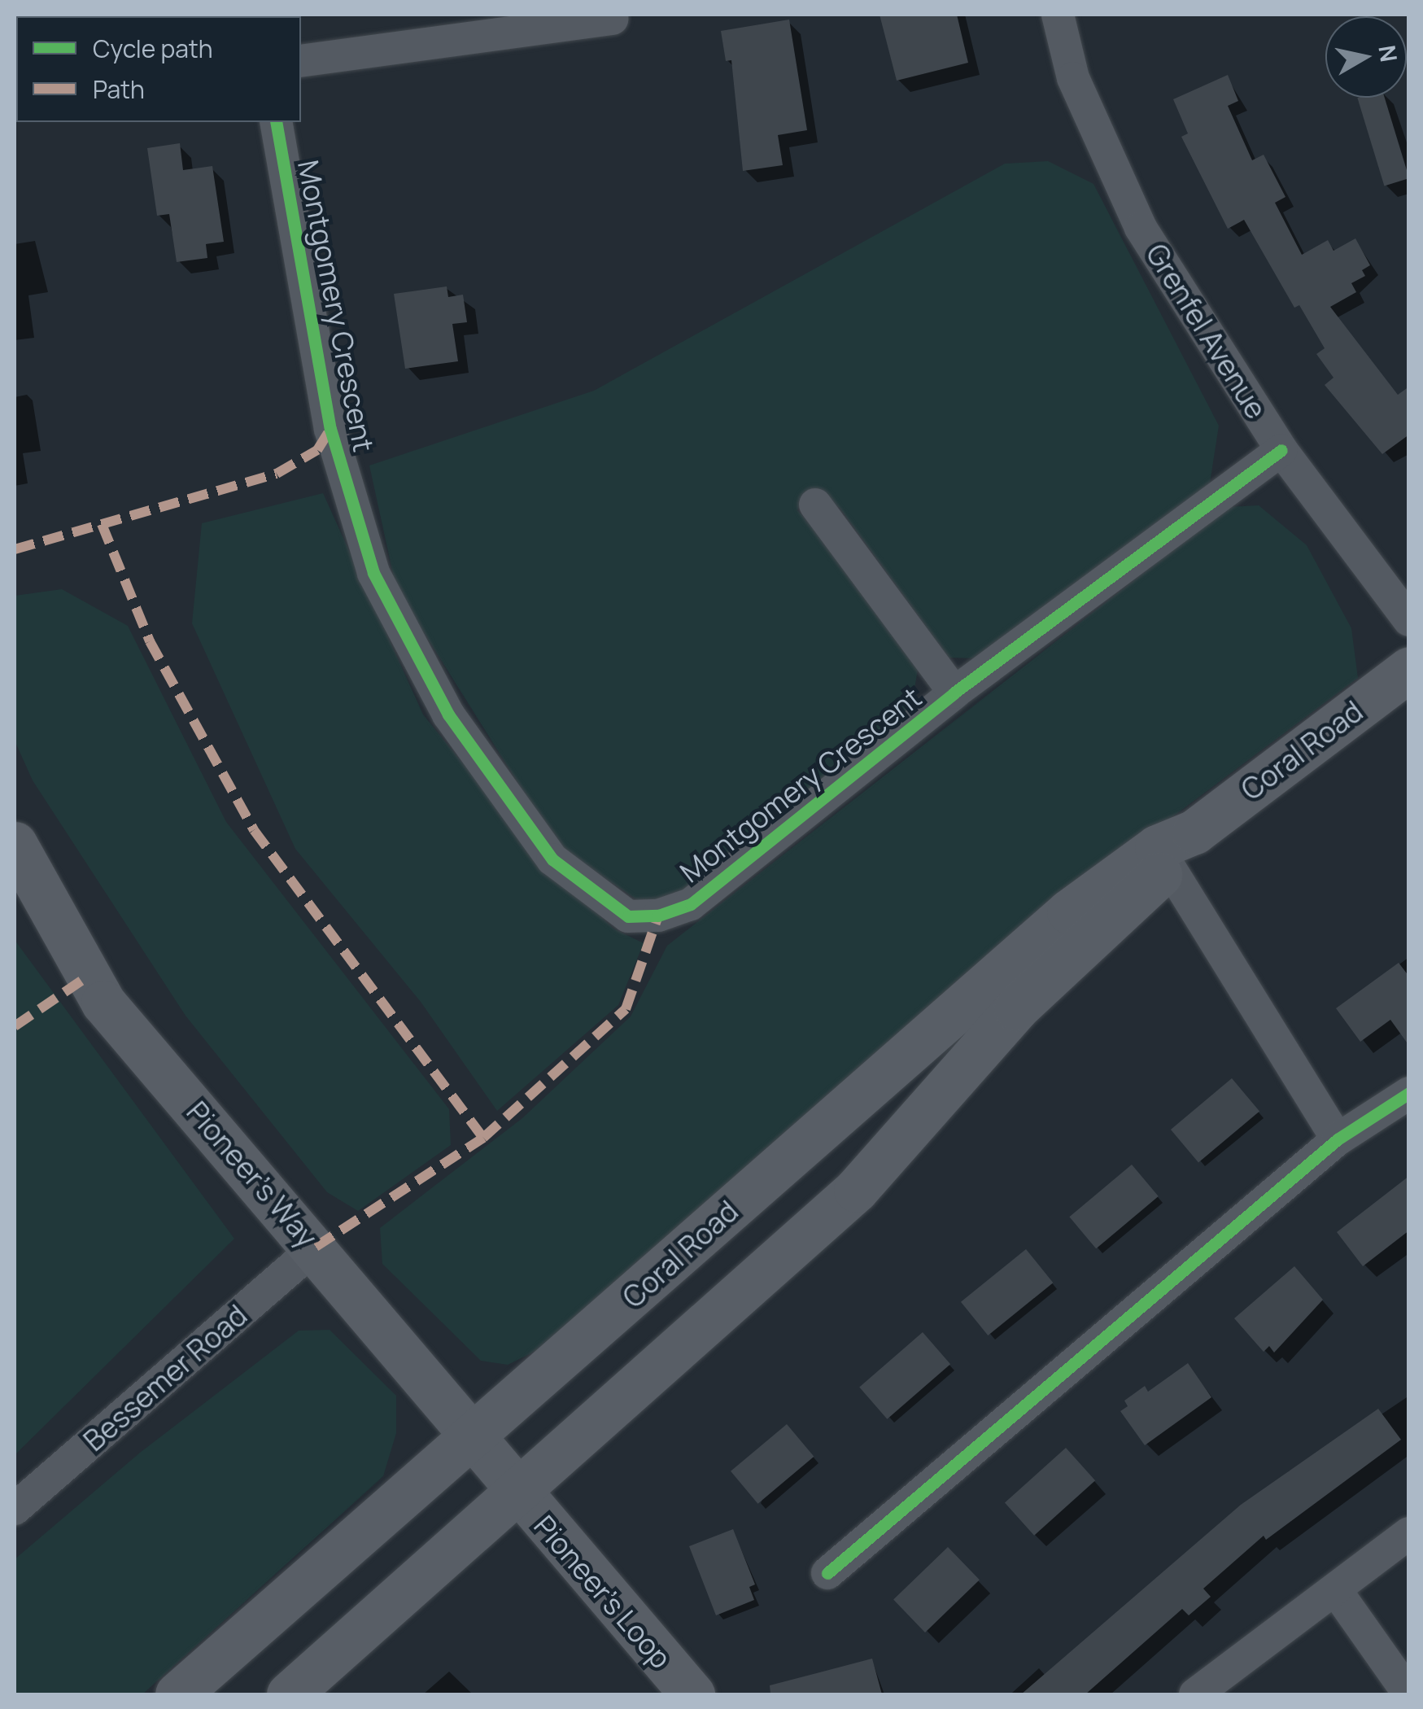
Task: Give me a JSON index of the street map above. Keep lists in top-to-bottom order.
{
  "streets": {
    "main road": ["Coral Road", "Pioneer's Way", "Pioneer's Loop"],
    "street": ["Montgomery Crescent", "Grenfel Avenue", "Bessemer Road"]
  },
  "crossings": [
    ["Montgomery Crescent", "Grenfel Avenue"],
    ["Coral Road", "Pioneer's Way"],
    ["Coral Road", "Pioneer's Loop"],
    ["Pioneer's Way", "Bessemer Road"],
    ["Pioneer's Way", "Pioneer's Loop"]
  ],
  "legend": ["Cycle path", "Path"],
  "north": "right"
}
